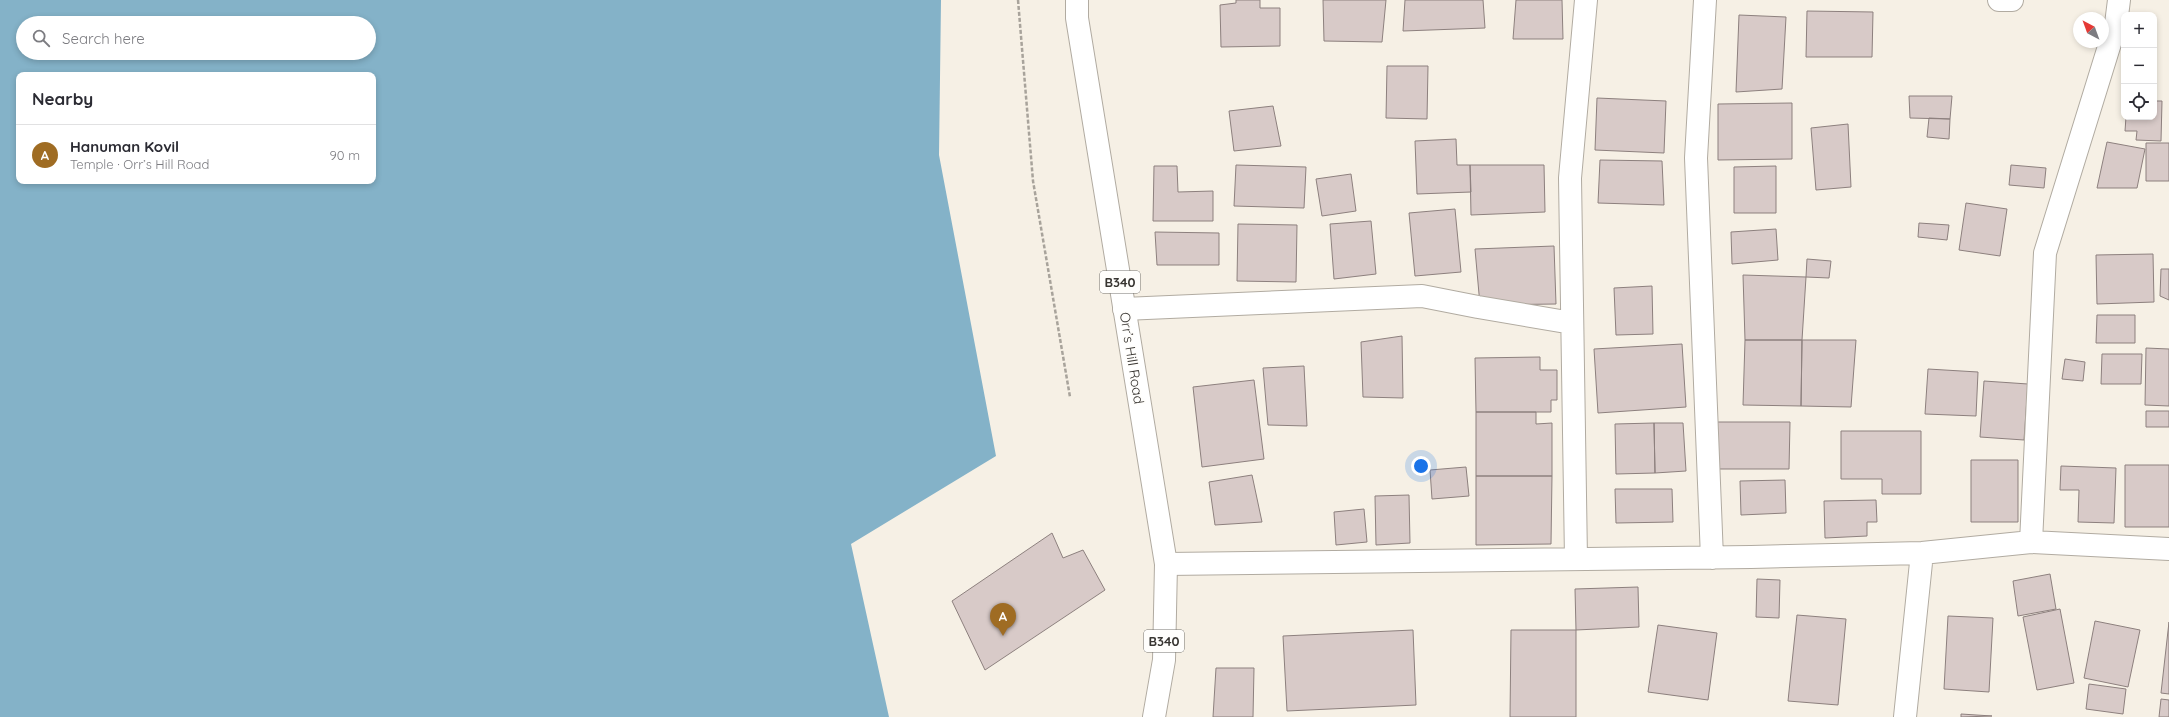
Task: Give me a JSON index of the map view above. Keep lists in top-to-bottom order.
{
  "streets": {
    "street": ["B340", "Orr’s Hill Road"]
  },
  "north": "top left",
  "page": {
    "map_buttons": ["+", "−"],
    "search": "Search here",
    "heading": "Nearby",
    "list": [
      {
        "mark": "A",
        "name": "Hanuman Kovil",
        "note": "Temple · Orr’s Hill Road",
        "value": "90 m"
      }
    ],
    "pins": "A"
  }
}
